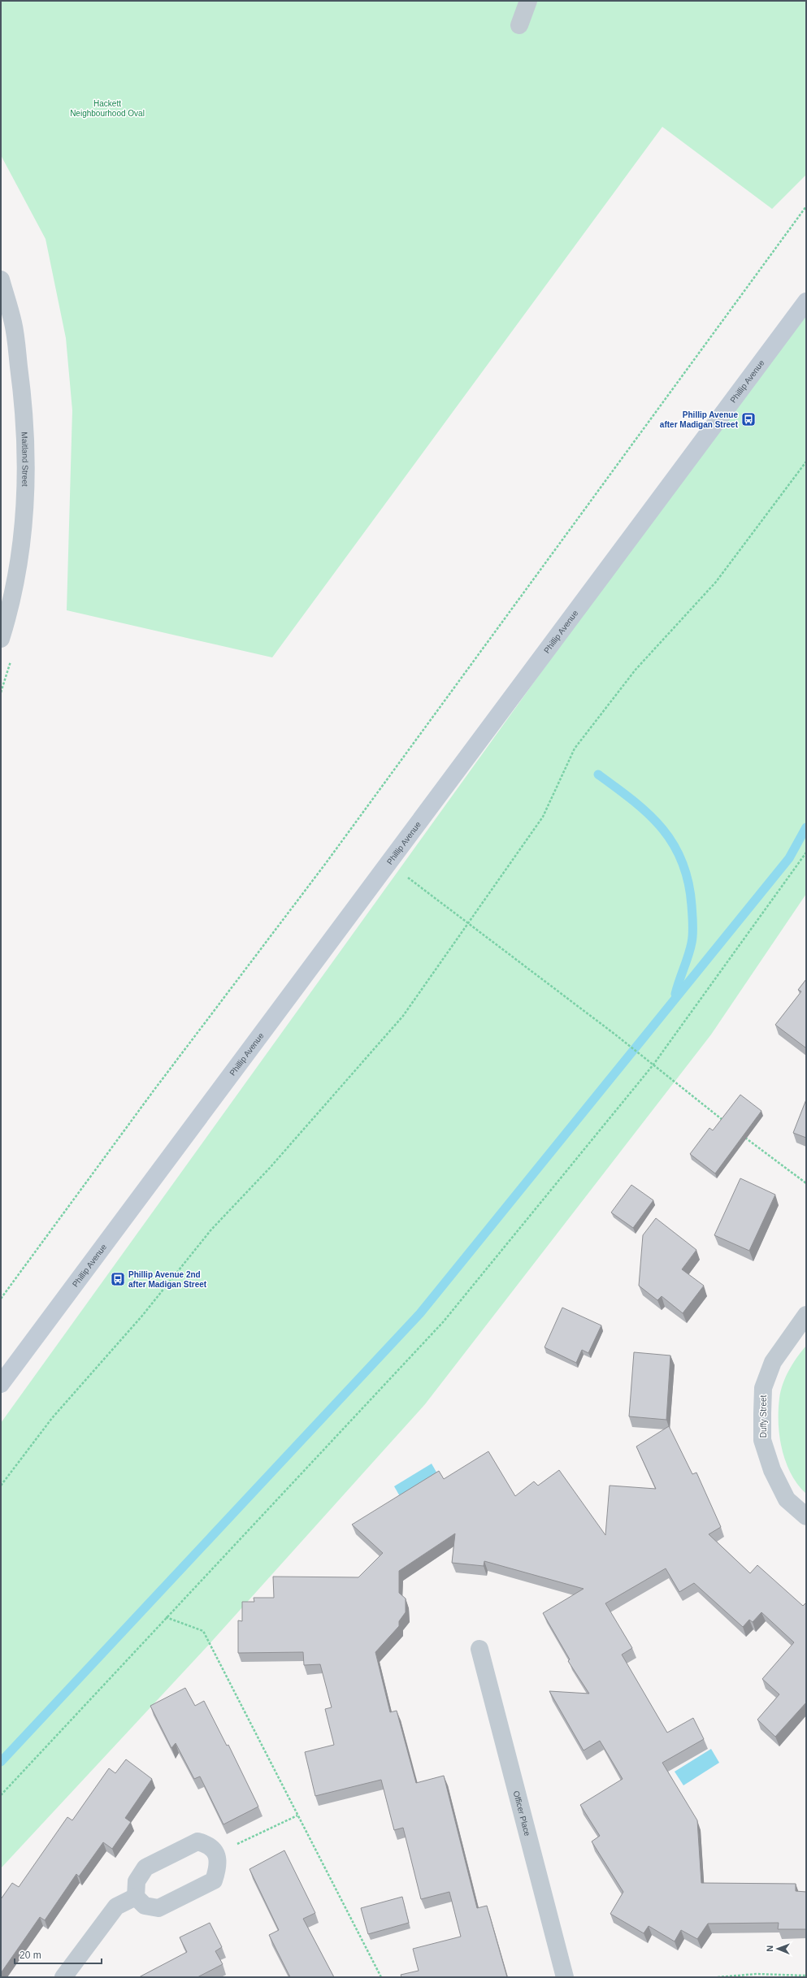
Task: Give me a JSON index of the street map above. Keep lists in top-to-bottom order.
{
  "streets": {
    "street": [
      "Phillip Avenue",
      "Maitland Street",
      "Duffy Street",
      "Officer Place"
    ]
  },
  "parks": ["Hackett Neighbourhood Oval"],
  "places": {
    "bus stop": ["Phillip Avenue after Madigan Street", "Phillip Avenue 2nd after Madigan Street"]
  },
  "scale_bar": "20 m",
  "north": "left"
}
